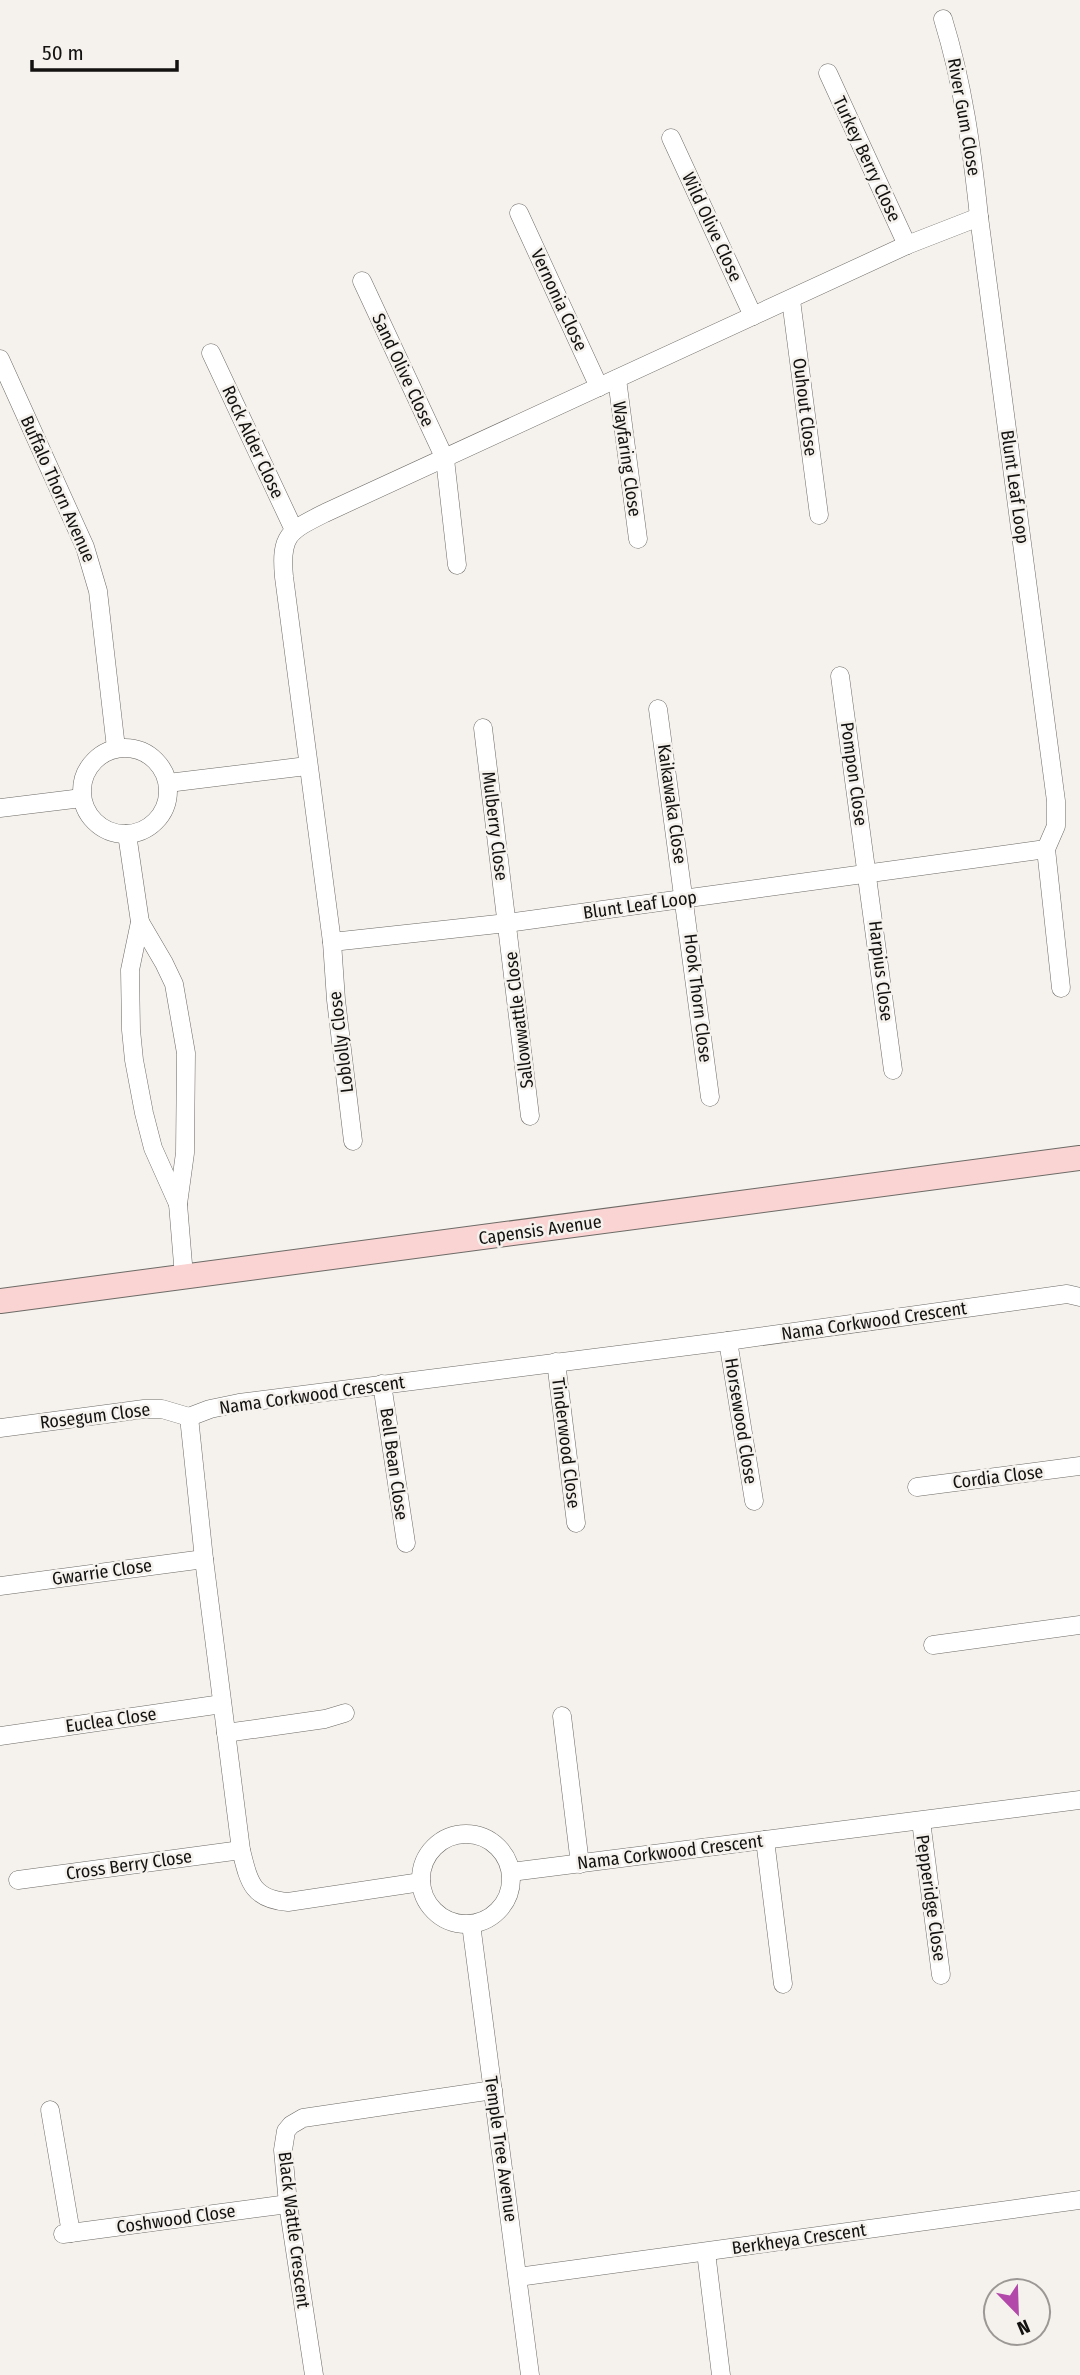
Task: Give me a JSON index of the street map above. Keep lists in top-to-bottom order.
{
  "streets": {
    "street": [
      "River Gum Close",
      "Turkey Berry Close",
      "Wild Olive Close",
      "Vernonia Close",
      "Sand Olive Close",
      "Ouhout Close",
      "Rock Alder Close",
      "Wayfaring Close",
      "Blunt Leaf Loop",
      "Buffalo Thorn Avenue",
      "Pompon Close",
      "Kaikawaka Close",
      "Mulberry Close",
      "Harpius Close",
      "Hook Thorn Close",
      "Sallowwattle Close",
      "Loblolly Close",
      "Capensis Avenue",
      "Nama Corkwood Crescent",
      "Rosegum Close",
      "Horsewood Close",
      "Tinderwood Close",
      "Bell Bean Close",
      "Cordia Close",
      "Gwarrie Close",
      "Euclea Close",
      "Cross Berry Close",
      "Pepperidge Close",
      "Temple Tree Avenue",
      "Coshwood Close",
      "Black Wattle Crescent",
      "Berkheya Crescent"
    ]
  },
  "crossings": [
    ["River Gum Close", "Blunt Leaf Loop"],
    ["Blunt Leaf Loop", "Pompon Close"],
    ["Blunt Leaf Loop", "Kaikawaka Close"],
    ["Blunt Leaf Loop", "Mulberry Close"],
    ["Blunt Leaf Loop", "Harpius Close"],
    ["Blunt Leaf Loop", "Hook Thorn Close"],
    ["Blunt Leaf Loop", "Sallowwattle Close"],
    ["Blunt Leaf Loop", "Loblolly Close"],
    ["Pompon Close", "Harpius Close"],
    ["Kaikawaka Close", "Hook Thorn Close"],
    ["Mulberry Close", "Sallowwattle Close"],
    ["Nama Corkwood Crescent", "Rosegum Close"],
    ["Nama Corkwood Crescent", "Horsewood Close"],
    ["Nama Corkwood Crescent", "Tinderwood Close"],
    ["Nama Corkwood Crescent", "Bell Bean Close"],
    ["Nama Corkwood Crescent", "Pepperidge Close"],
    ["Nama Corkwood Crescent", "Temple Tree Avenue"],
    ["Temple Tree Avenue", "Black Wattle Crescent"],
    ["Temple Tree Avenue", "Berkheya Crescent"],
    ["Coshwood Close", "Black Wattle Crescent"]
  ],
  "scale_bar": "50 m",
  "north": "bottom right"
}
